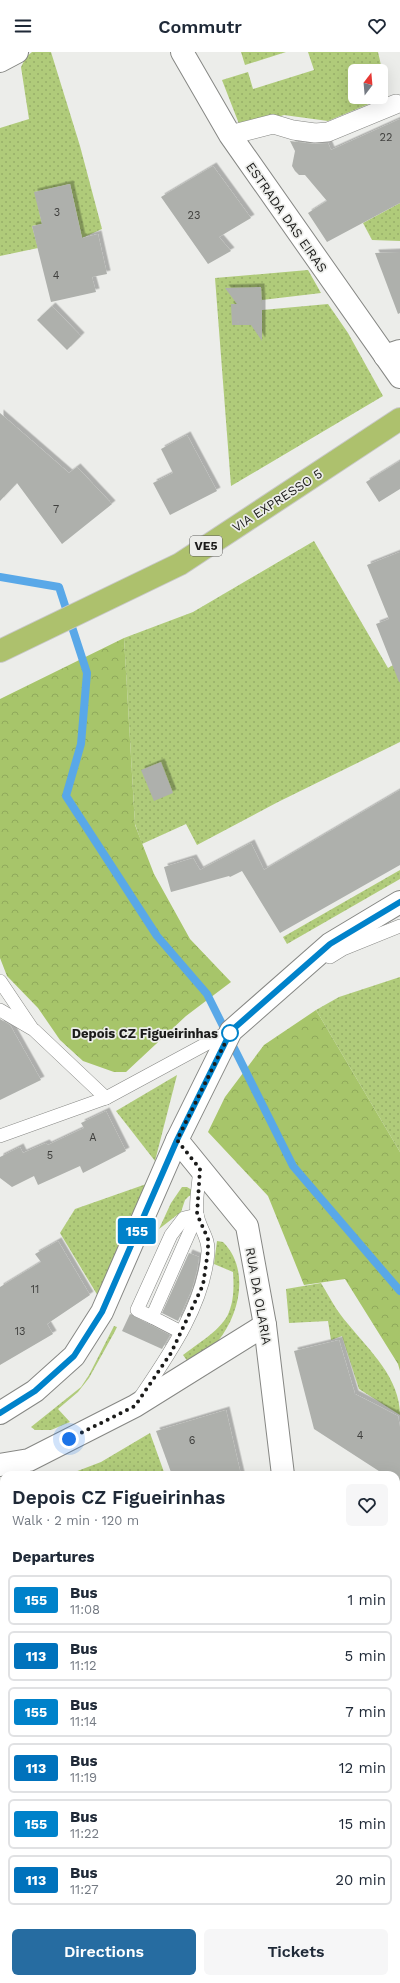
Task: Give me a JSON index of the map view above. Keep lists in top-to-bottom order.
{
  "streets": {
    "main road": ["VIA EXPRESSO 5", "VE5"],
    "street": ["ESTRADA DAS EIRAS", "RUA DA OLARIA"]
  },
  "places": ["Depois CZ Figueirinhas"],
  "lines": ["bus line 155"],
  "house_numbers": [
    "22",
    "3",
    "23",
    "4",
    "7",
    "A",
    "5",
    "11",
    "13",
    "4",
    "6"
  ],
  "north": "top",
  "page": {
    "header": "Commutr",
    "on_map": "155",
    "heading": [
      ["Depois CZ Figueirinhas", "Walk · 2 min · 120 m"],
      "Departures"
    ],
    "list": [
      {
        "mark": "155",
        "name": "Bus",
        "note": "11:08",
        "value": "1 min"
      },
      {
        "mark": "113",
        "name": "Bus",
        "note": "11:12",
        "value": "5 min"
      },
      {
        "mark": "155",
        "name": "Bus",
        "note": "11:14",
        "value": "7 min"
      },
      {
        "mark": "113",
        "name": "Bus",
        "note": "11:19",
        "value": "12 min"
      },
      {
        "mark": "155",
        "name": "Bus",
        "note": "11:22",
        "value": "15 min"
      },
      {
        "mark": "113",
        "name": "Bus",
        "note": "11:27",
        "value": "20 min"
      }
    ],
    "buttons": ["Directions", "Tickets"]
  }
}
